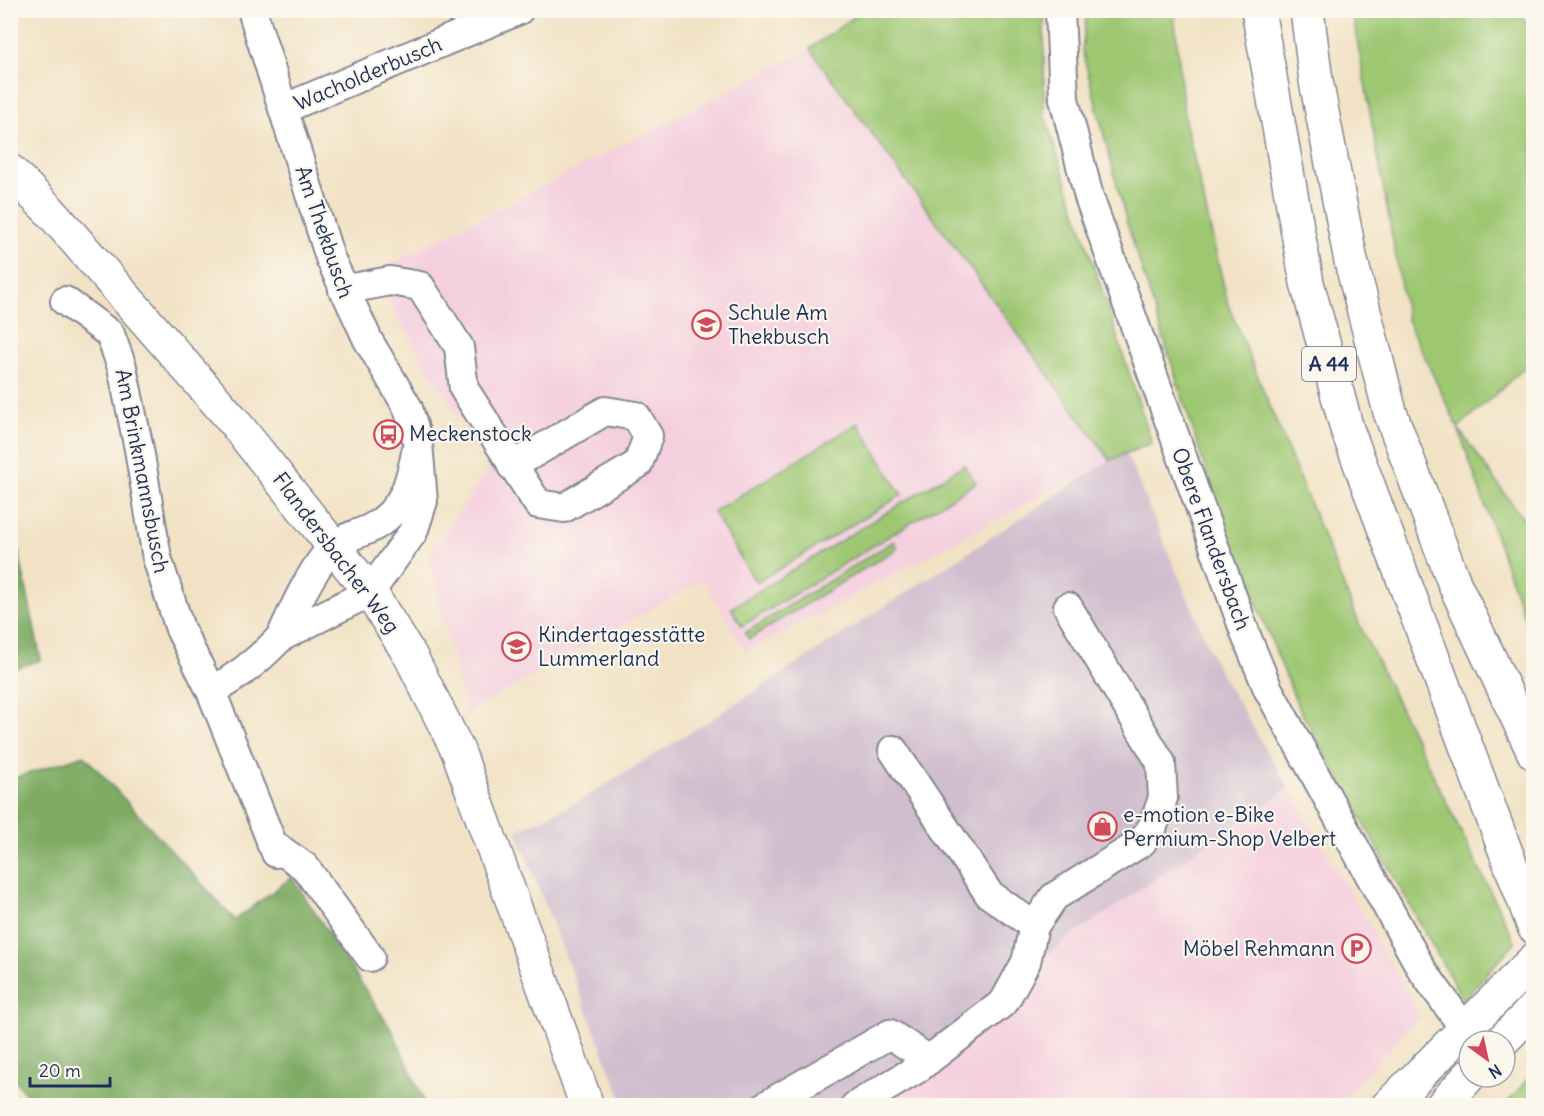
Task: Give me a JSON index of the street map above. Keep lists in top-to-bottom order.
{
  "streets": {
    "main road": ["A 44", "Flandersbacher Weg"],
    "street": [
      "Wacholderbusch",
      "Am Thekbusch",
      "Am Brinkmannsbusch",
      "Obere Flandersbach"
    ]
  },
  "crossings": [
    ["Wacholderbusch", "Am Thekbusch"],
    ["Am Thekbusch", "Flandersbacher Weg"]
  ],
  "places": {
    "school or university": ["Schule Am Thekbusch", "Kindertagesstätte Lummerland"],
    "bus stop": ["Meckenstock"],
    "shop": ["e-motion e-Bike Permium-Shop Velbert"],
    "parking": ["Möbel Rehmann"]
  },
  "scale_bar": "20 m",
  "north": "bottom right"
}
